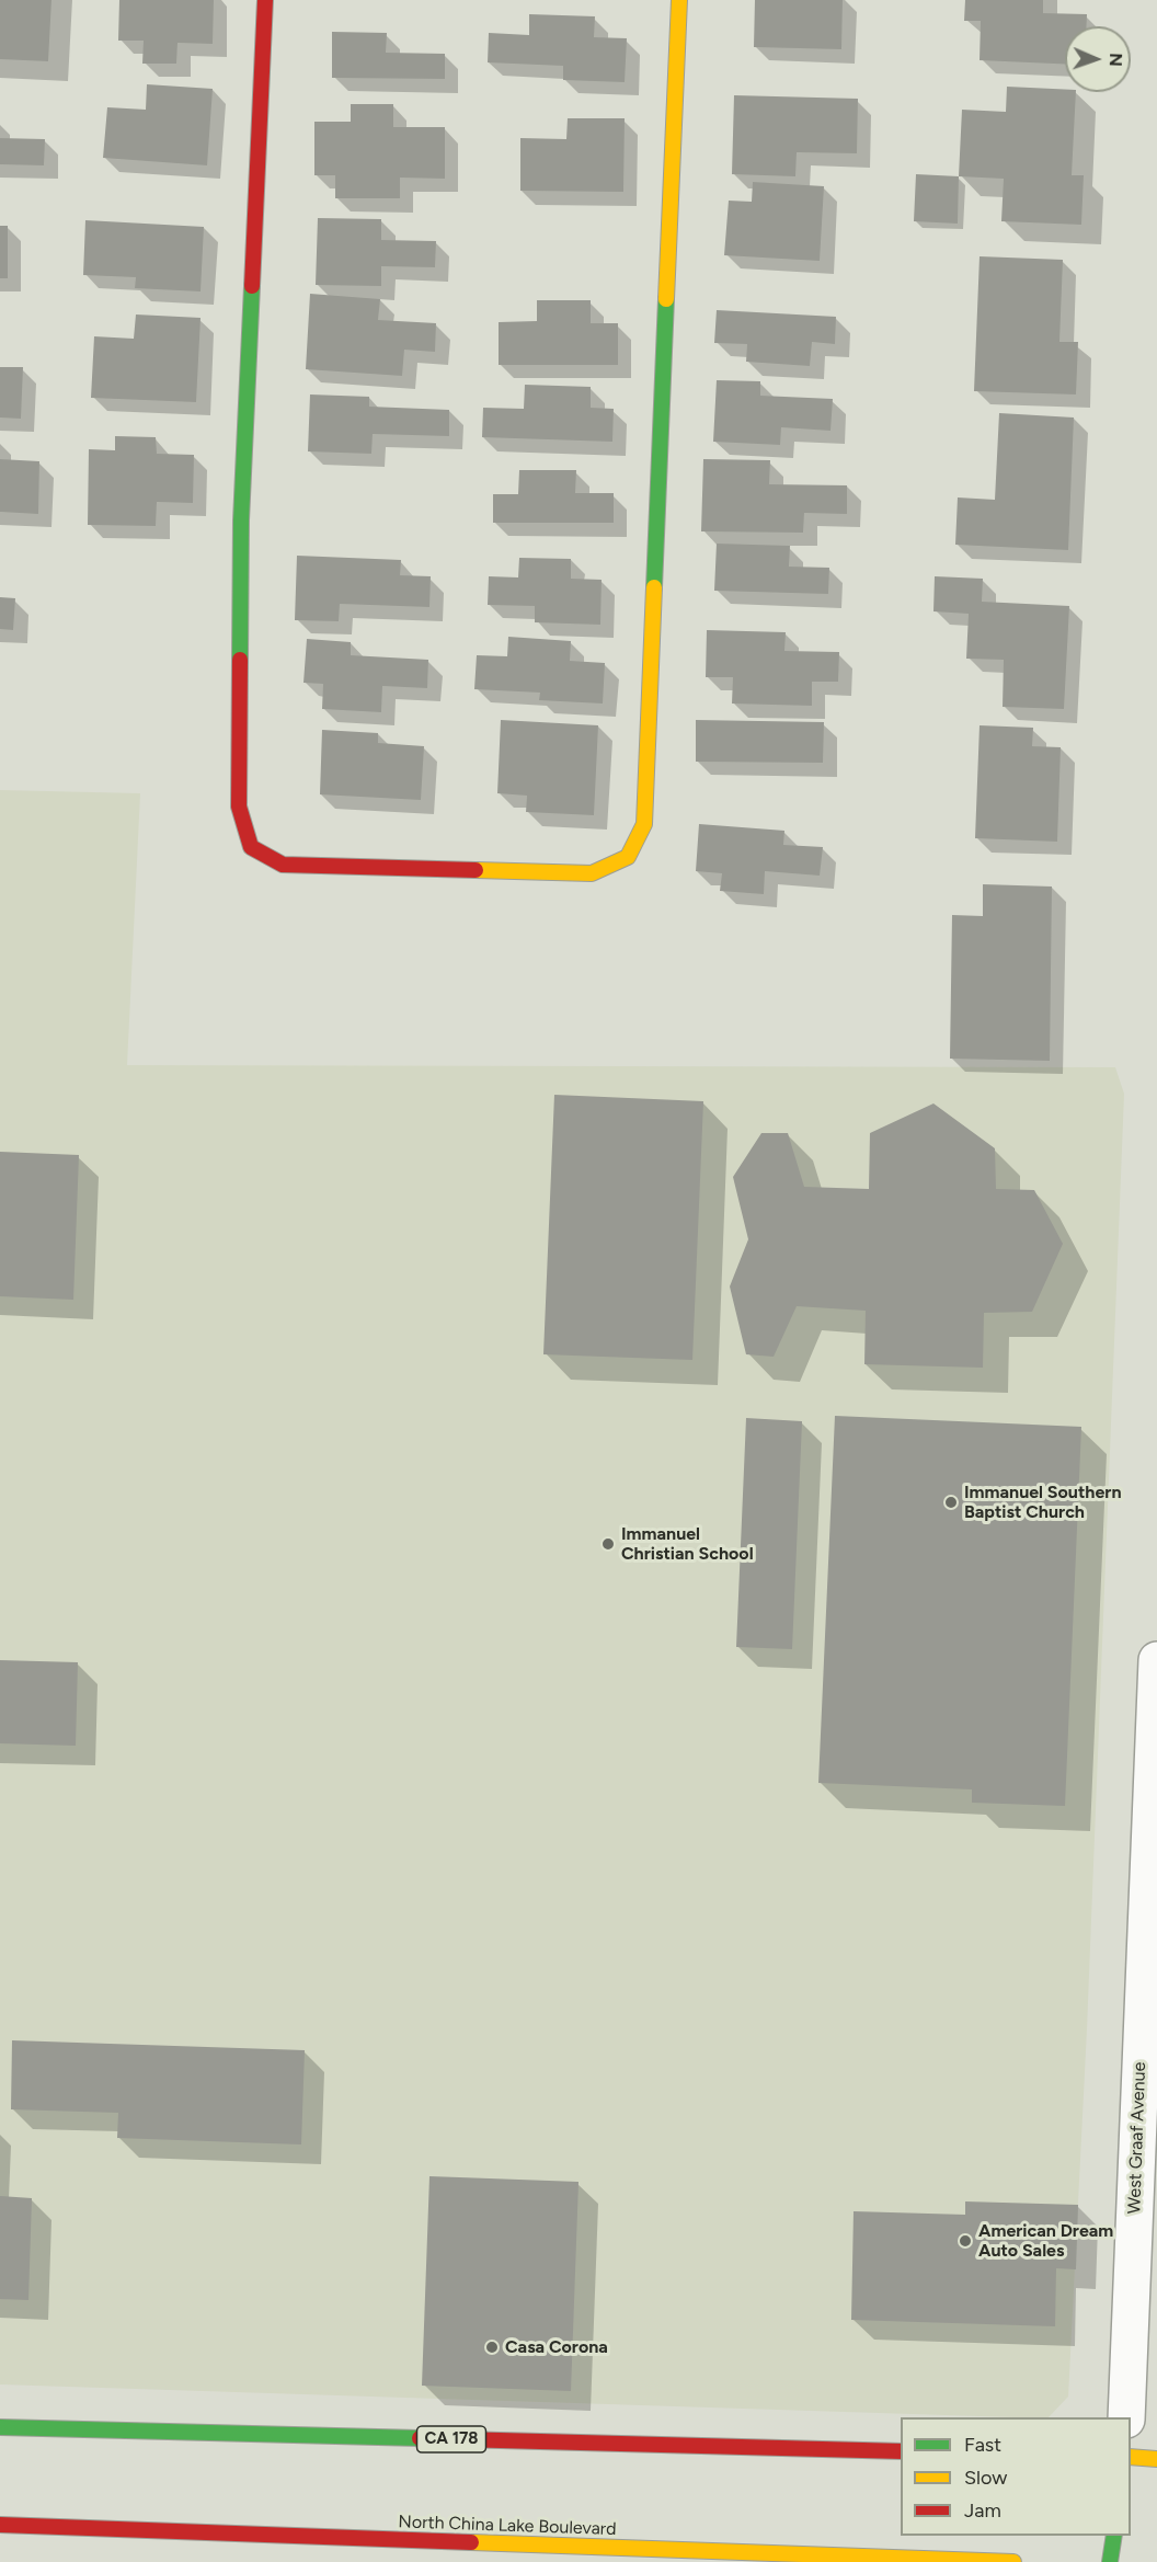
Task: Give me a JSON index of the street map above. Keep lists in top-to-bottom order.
{
  "streets": {
    "street": ["West Graaf Avenue", "CA 178", "North China Lake Boulevard"]
  },
  "places": [
    "Immanuel Southern Baptist Church",
    "Immanuel Christian School",
    "American Dream Auto Sales",
    "Casa Corona"
  ],
  "legend": ["Fast", "Slow", "Jam"],
  "north": "right"
}
